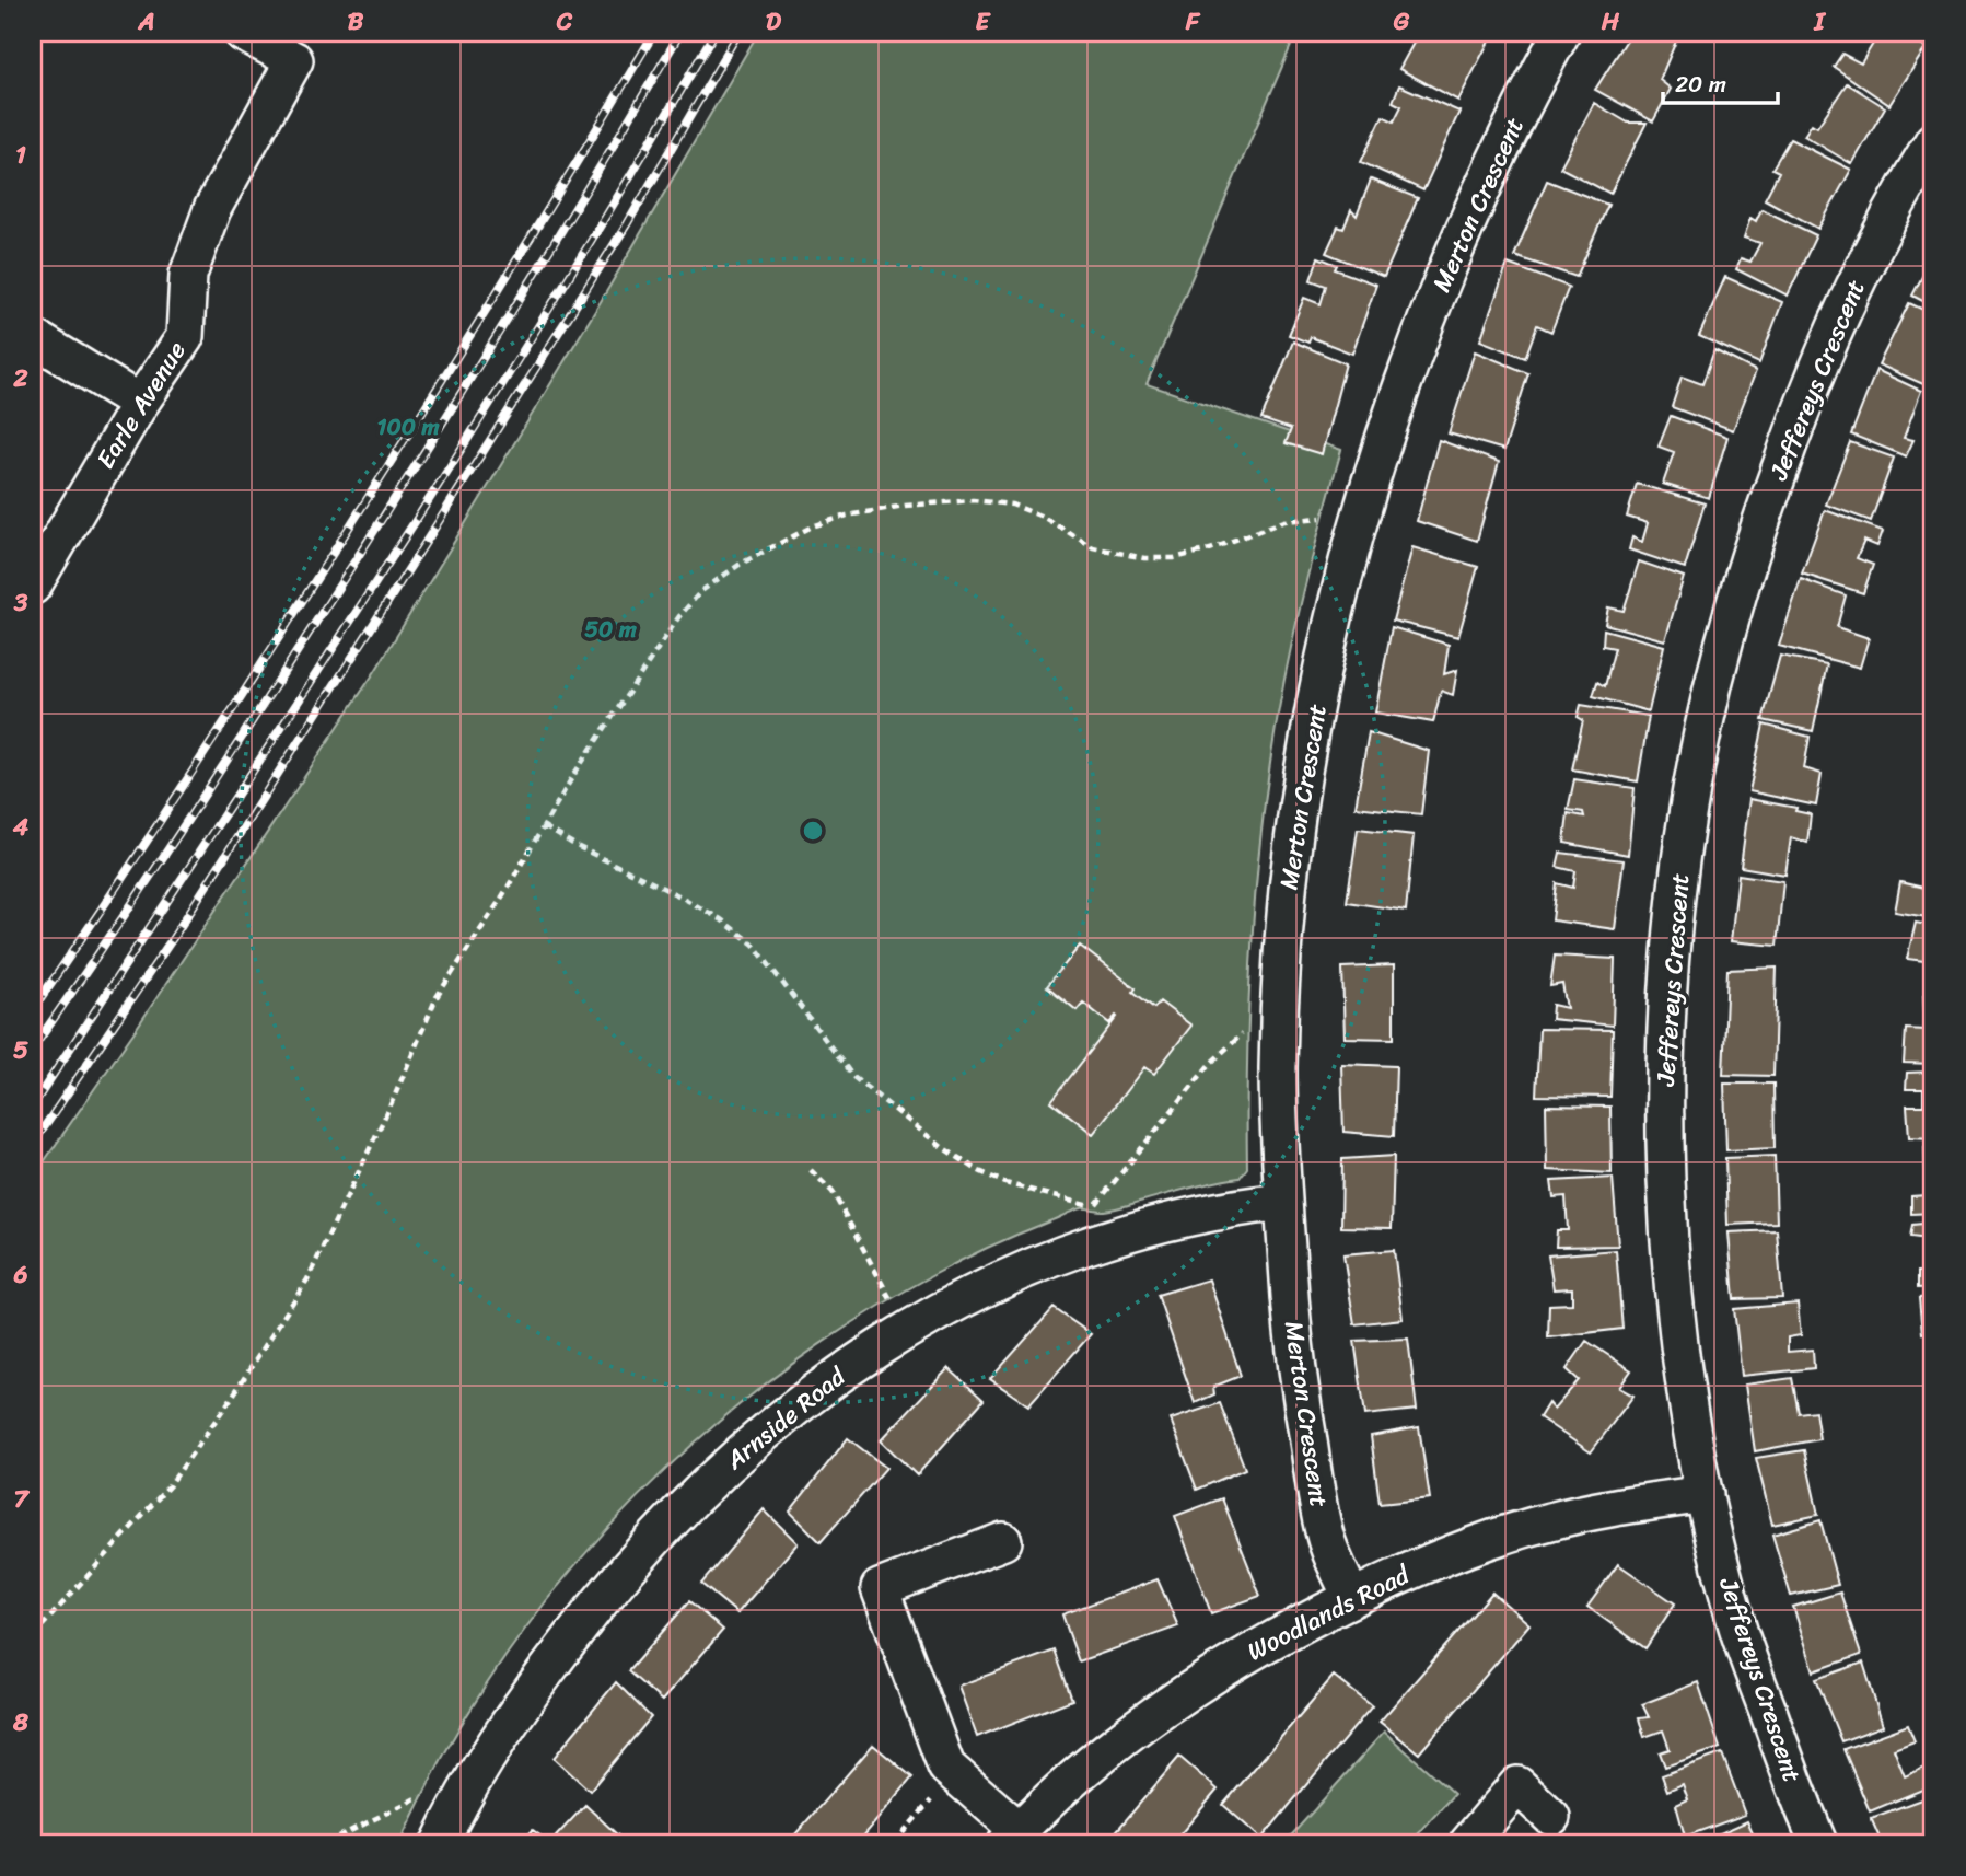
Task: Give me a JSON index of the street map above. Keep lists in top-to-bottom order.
{
  "streets": {
    "street": [
      "Merton Crescent",
      "Jeffereys Crescent",
      "Earle Avenue",
      "Arnside Road",
      "Woodlands Road"
    ]
  },
  "crossings": [
    ["Merton Crescent", "Arnside Road"],
    ["Merton Crescent", "Woodlands Road"],
    ["Jeffereys Crescent", "Woodlands Road"]
  ],
  "scale_bar": "20 m",
  "grid": {
    "columns": [
      "A",
      "B",
      "C",
      "D",
      "E",
      "F",
      "G",
      "H",
      "I"
    ],
    "rows": [
      "1",
      "2",
      "3",
      "4",
      "5",
      "6",
      "7",
      "8"
    ]
  },
  "rings": ["100 m", "50 m"]
}
